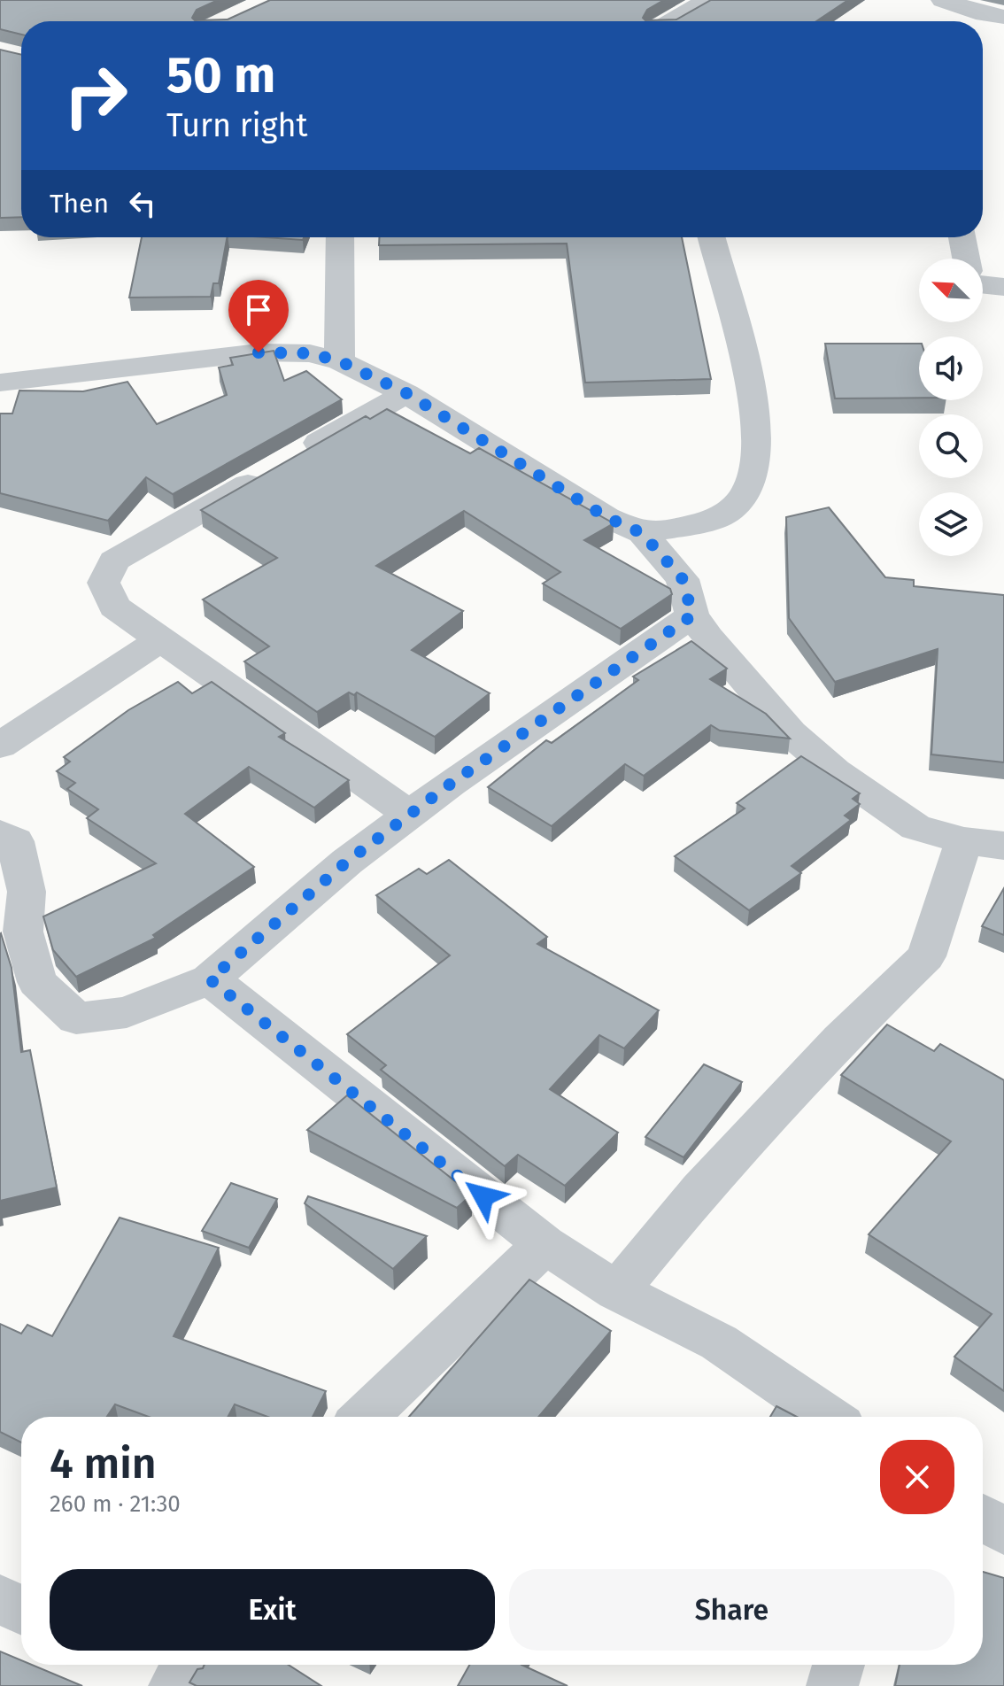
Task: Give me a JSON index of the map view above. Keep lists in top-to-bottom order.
{
  "north": "top left",
  "page": {
    "turn": ["50 m", "Turn right"],
    "then": "Then",
    "heading": ["4 min", "260 m · 21:30"],
    "buttons": ["Exit", "Share"]
  }
}
